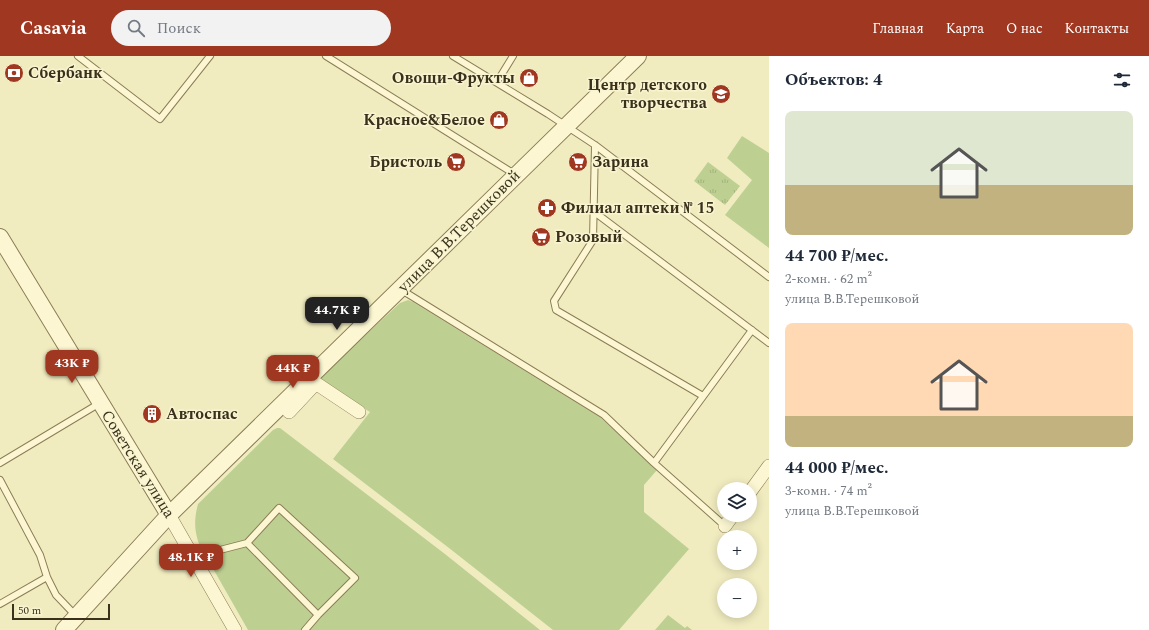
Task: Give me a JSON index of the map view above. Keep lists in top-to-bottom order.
{
  "streets": {
    "street": ["улица В.В.Терешковой", "Советская улица"]
  },
  "crossings": [
    ["улица В.В.Терешковой", "Советская улица"]
  ],
  "places": {
    "bank": ["Сбербанк"],
    "shop": ["Овощи-Фрукты", "Красное&Белое"],
    "school or university": ["Центр детского творчества"],
    "supermarket": ["Бристоль", "Зарина", "Розовый"],
    "pharmacy": ["Филиал аптеки № 15"],
    "building": ["Автоспас"]
  },
  "scale_bar": "50 m",
  "page": {
    "header": "Casavia",
    "search": "Поиск",
    "nav": [
      "Главная",
      "Карта",
      "О нас",
      "Контакты"
    ],
    "heading": "Объектов: 4",
    "list": [
      {
        "name": "44 700 ₽/мес.",
        "note": "2-комн. · 62 m² · улица В.В.Терешковой"
      },
      {
        "name": "44 000 ₽/мес.",
        "note": "3-комн. · 74 m² · улица В.В.Терешковой"
      }
    ],
    "price": [
      "44.7K ₽",
      "43K ₽",
      "44K ₽",
      "48.1K ₽"
    ],
    "map_buttons": ["+", "−"],
    "scale": "50 m"
  }
}
